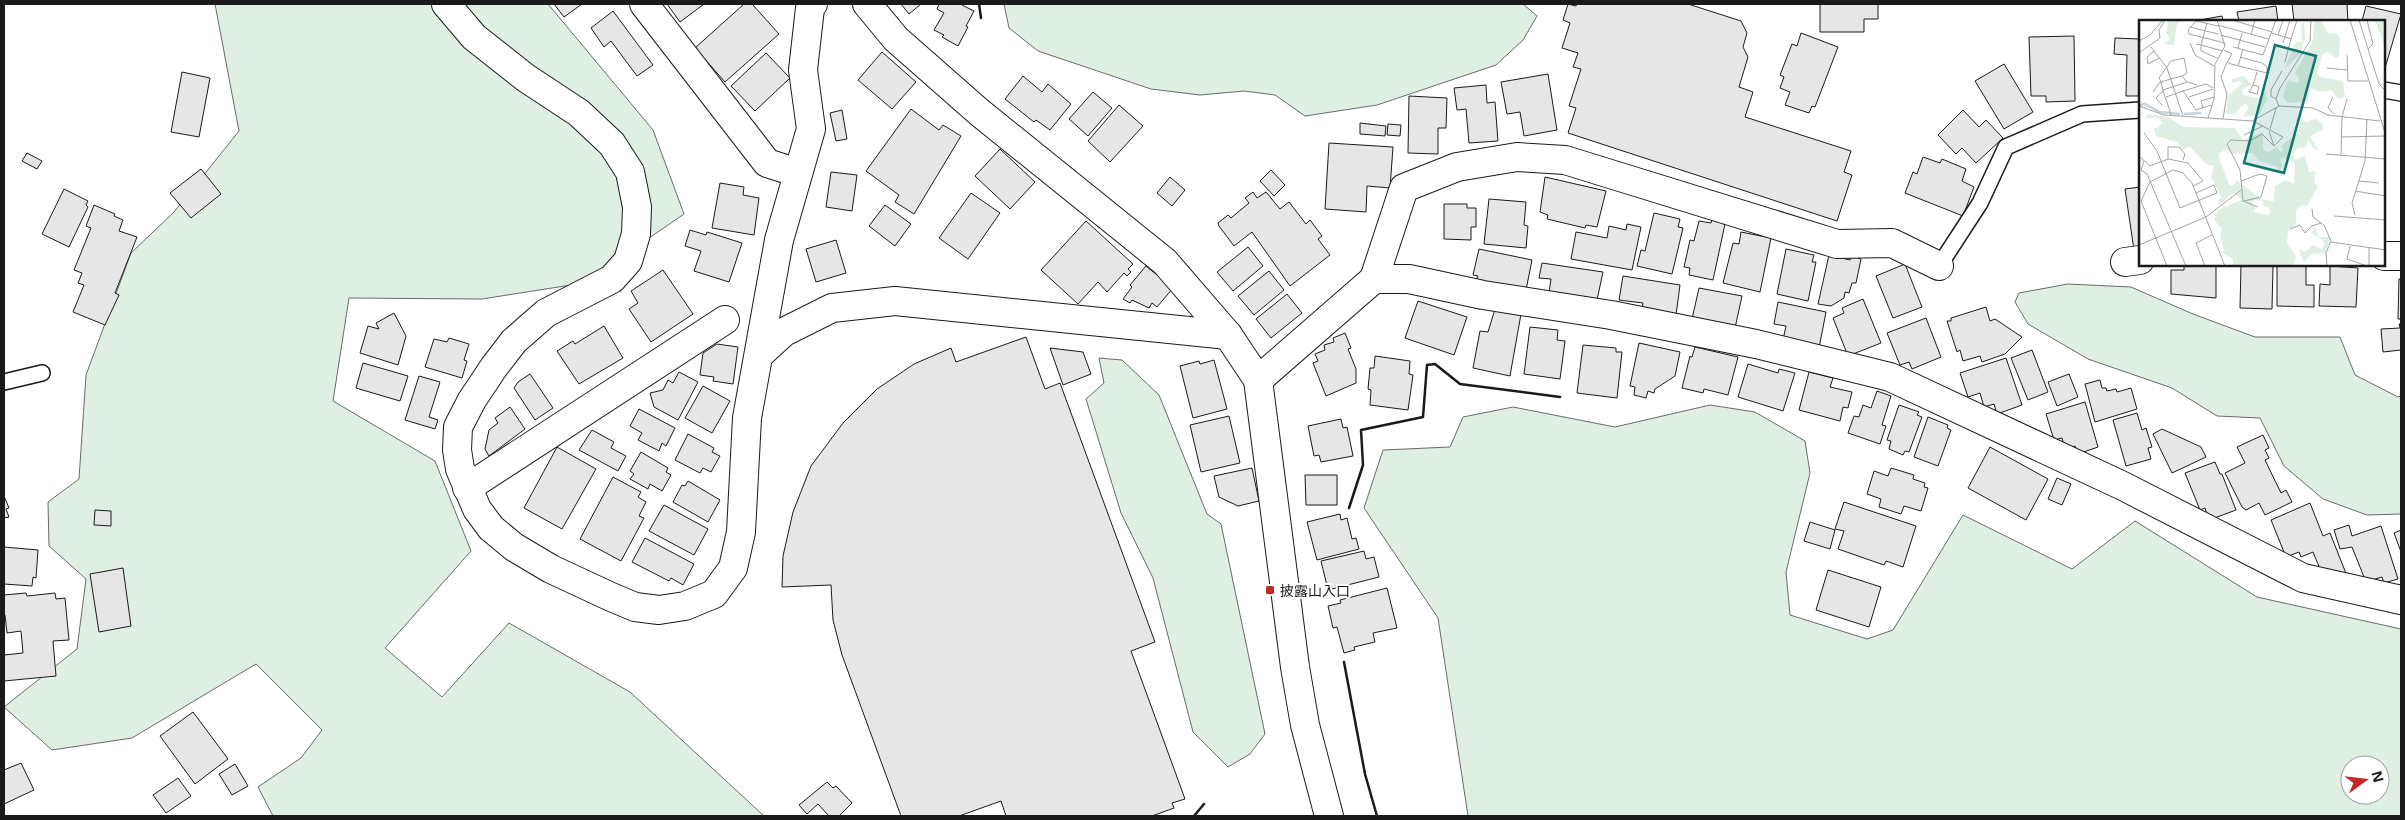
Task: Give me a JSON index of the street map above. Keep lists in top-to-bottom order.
{
  "places": {
    "transit": ["披露山入口"]
  },
  "north": "right"
}
